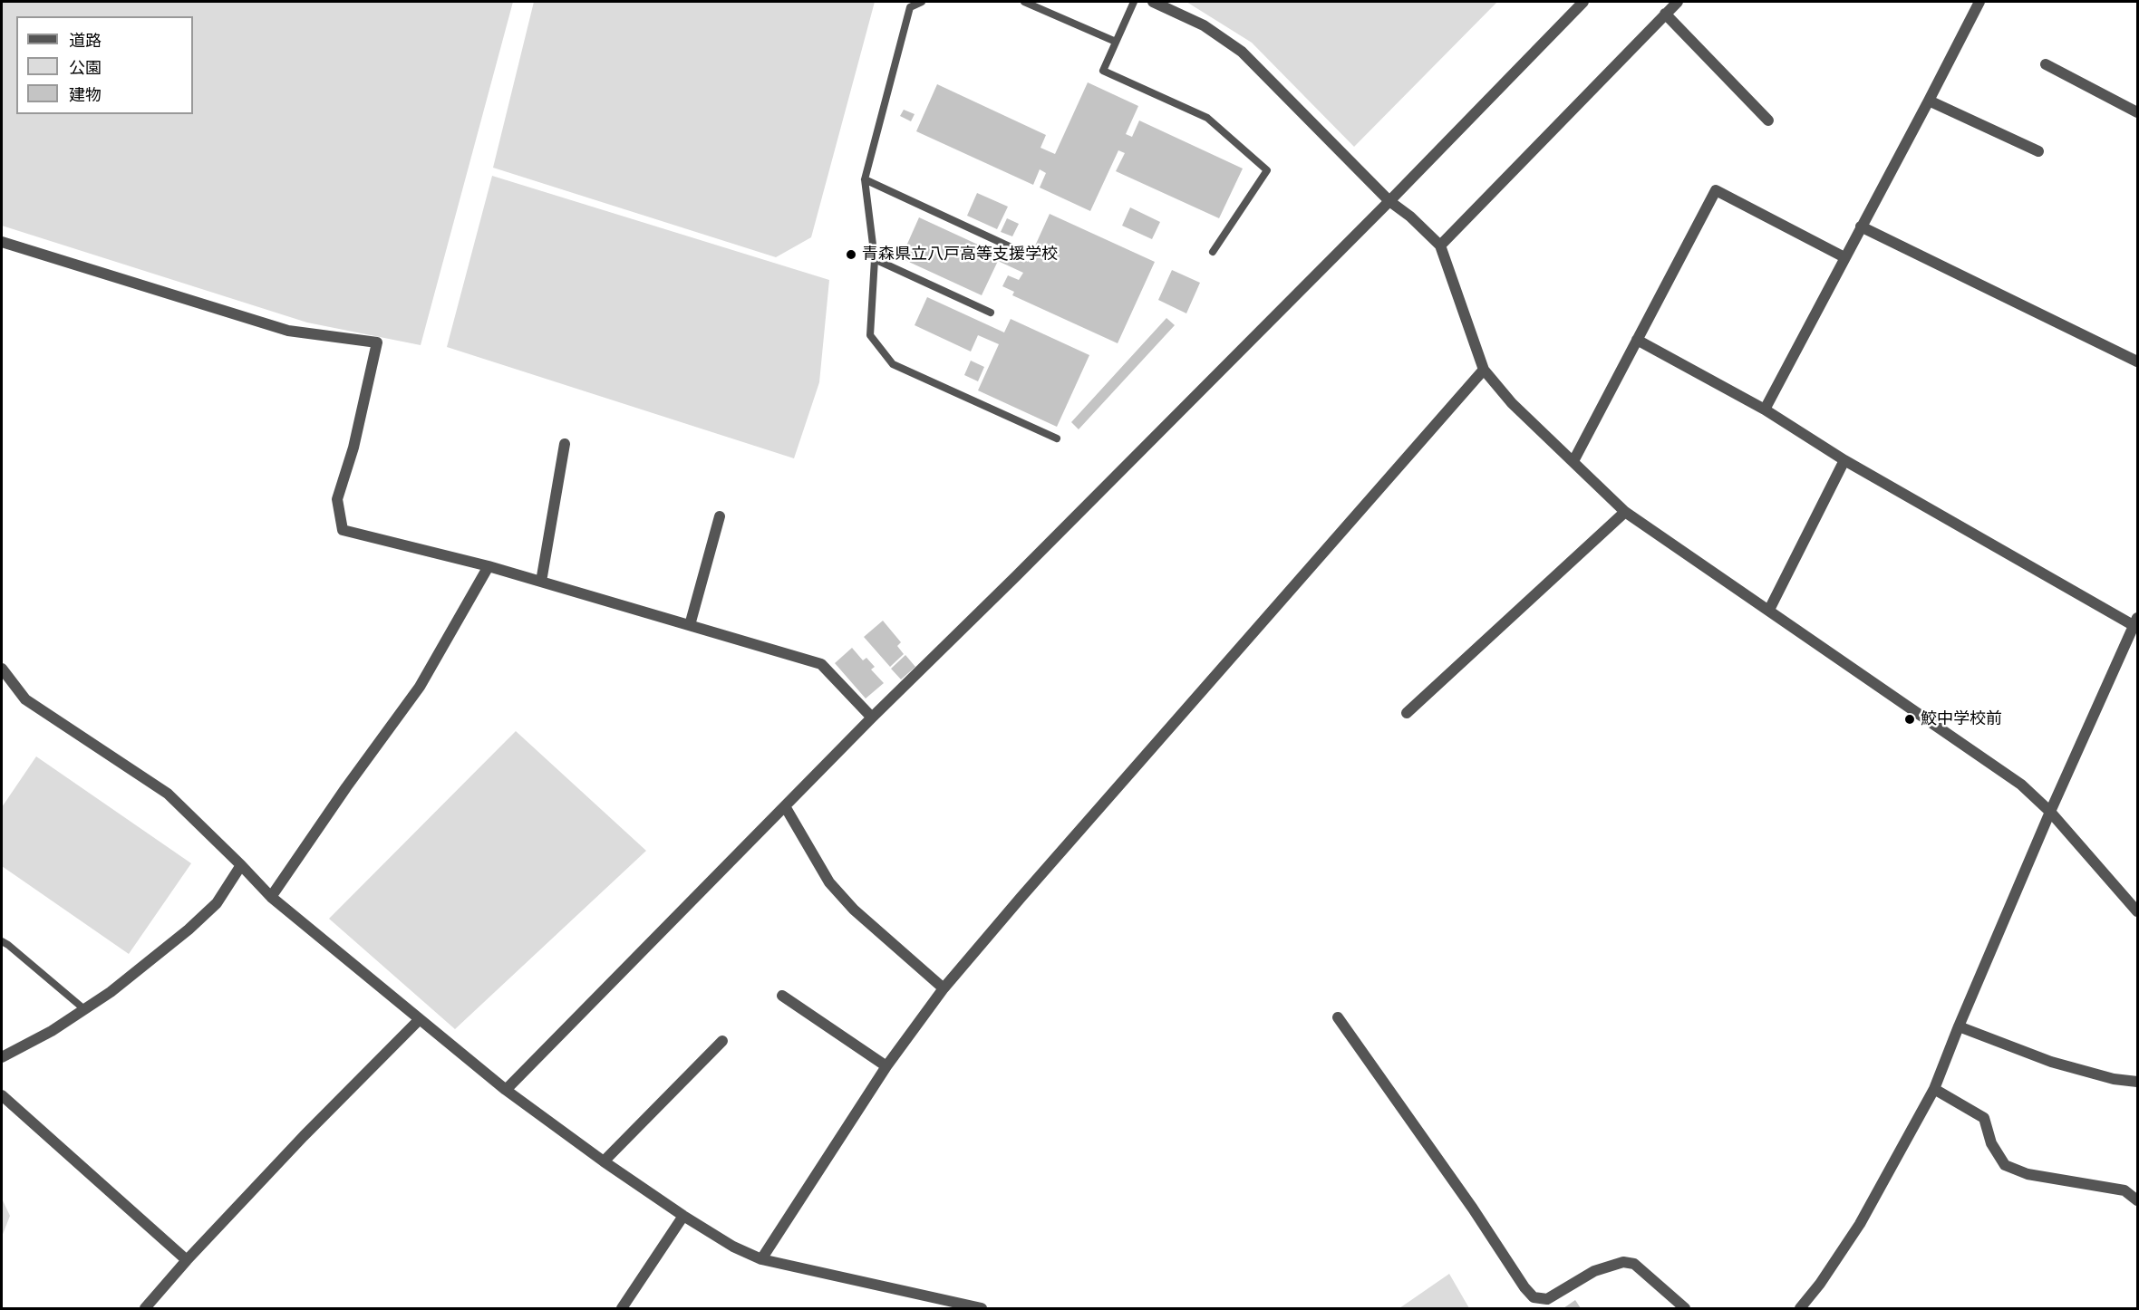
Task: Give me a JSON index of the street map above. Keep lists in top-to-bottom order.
{
  "places": ["青森県立八戸高等支援学校", "鮫中学校前"],
  "legend": ["道路", "公園", "建物"]
}
